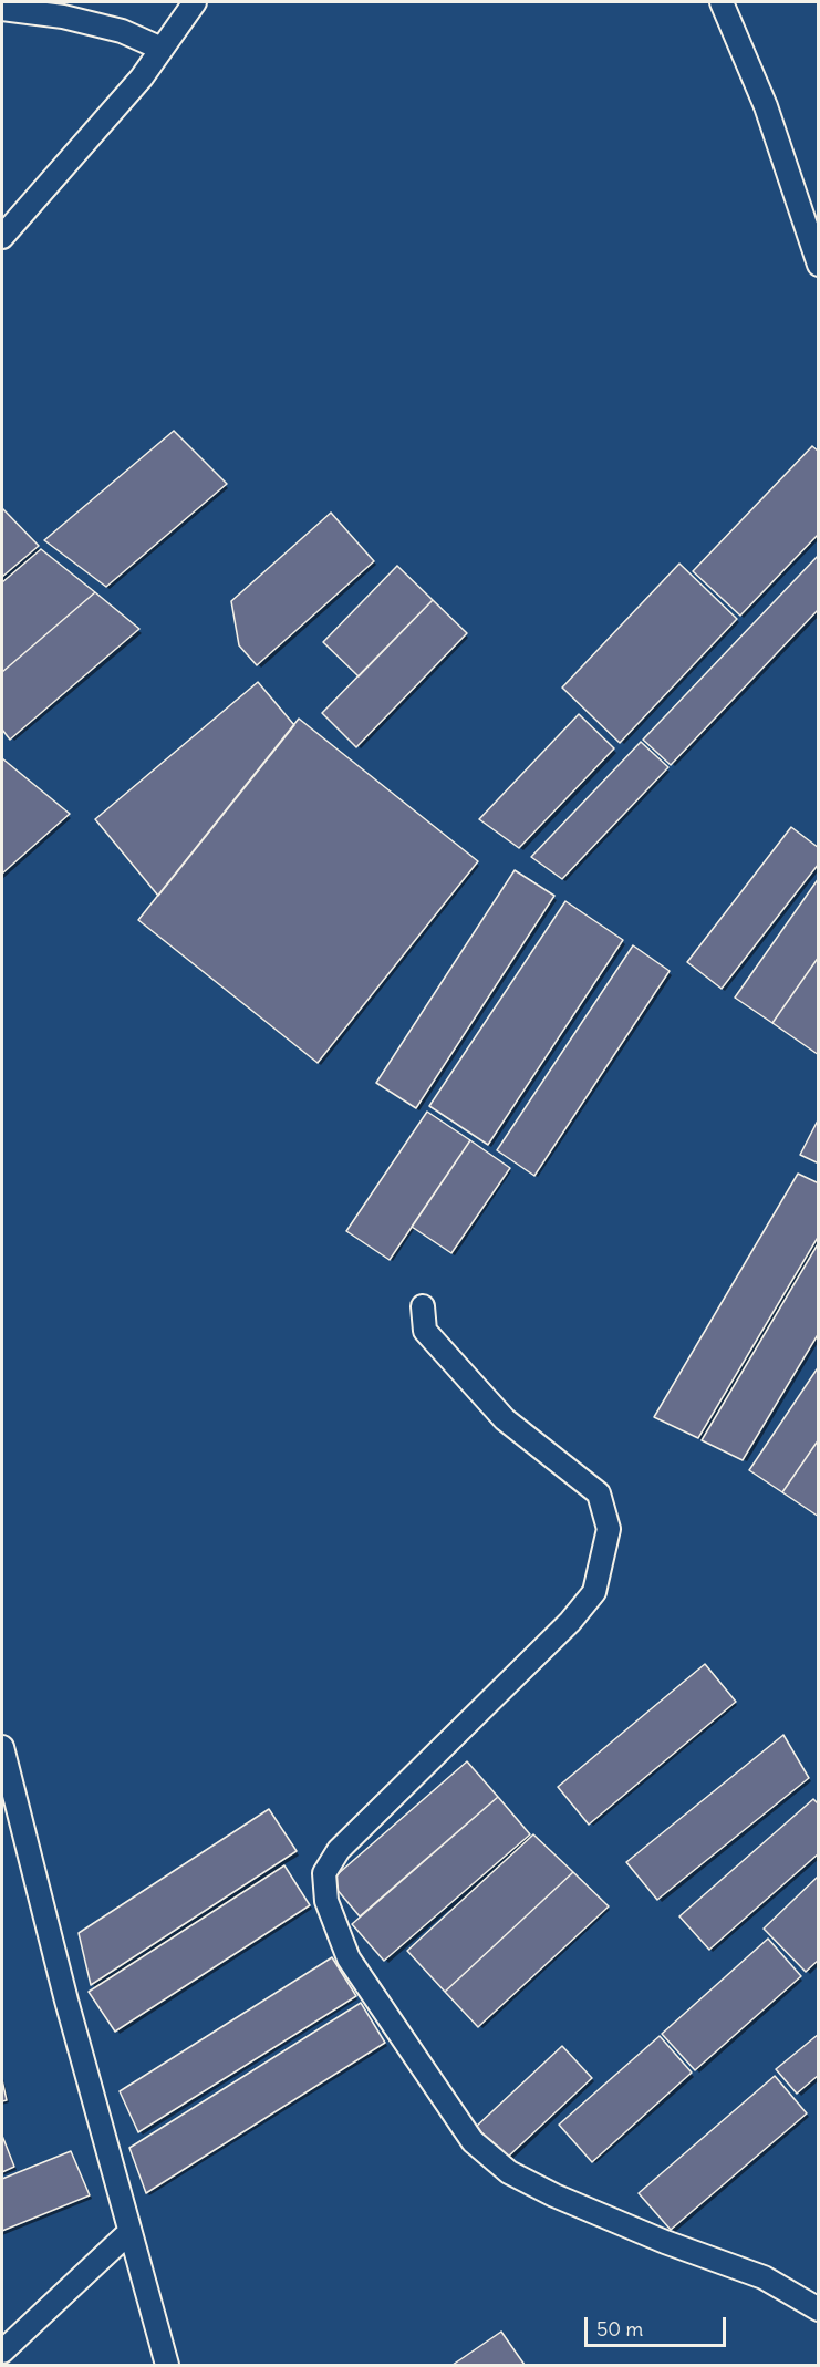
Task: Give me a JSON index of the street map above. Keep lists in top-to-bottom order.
{
  "scale_bar": "50 m"
}
